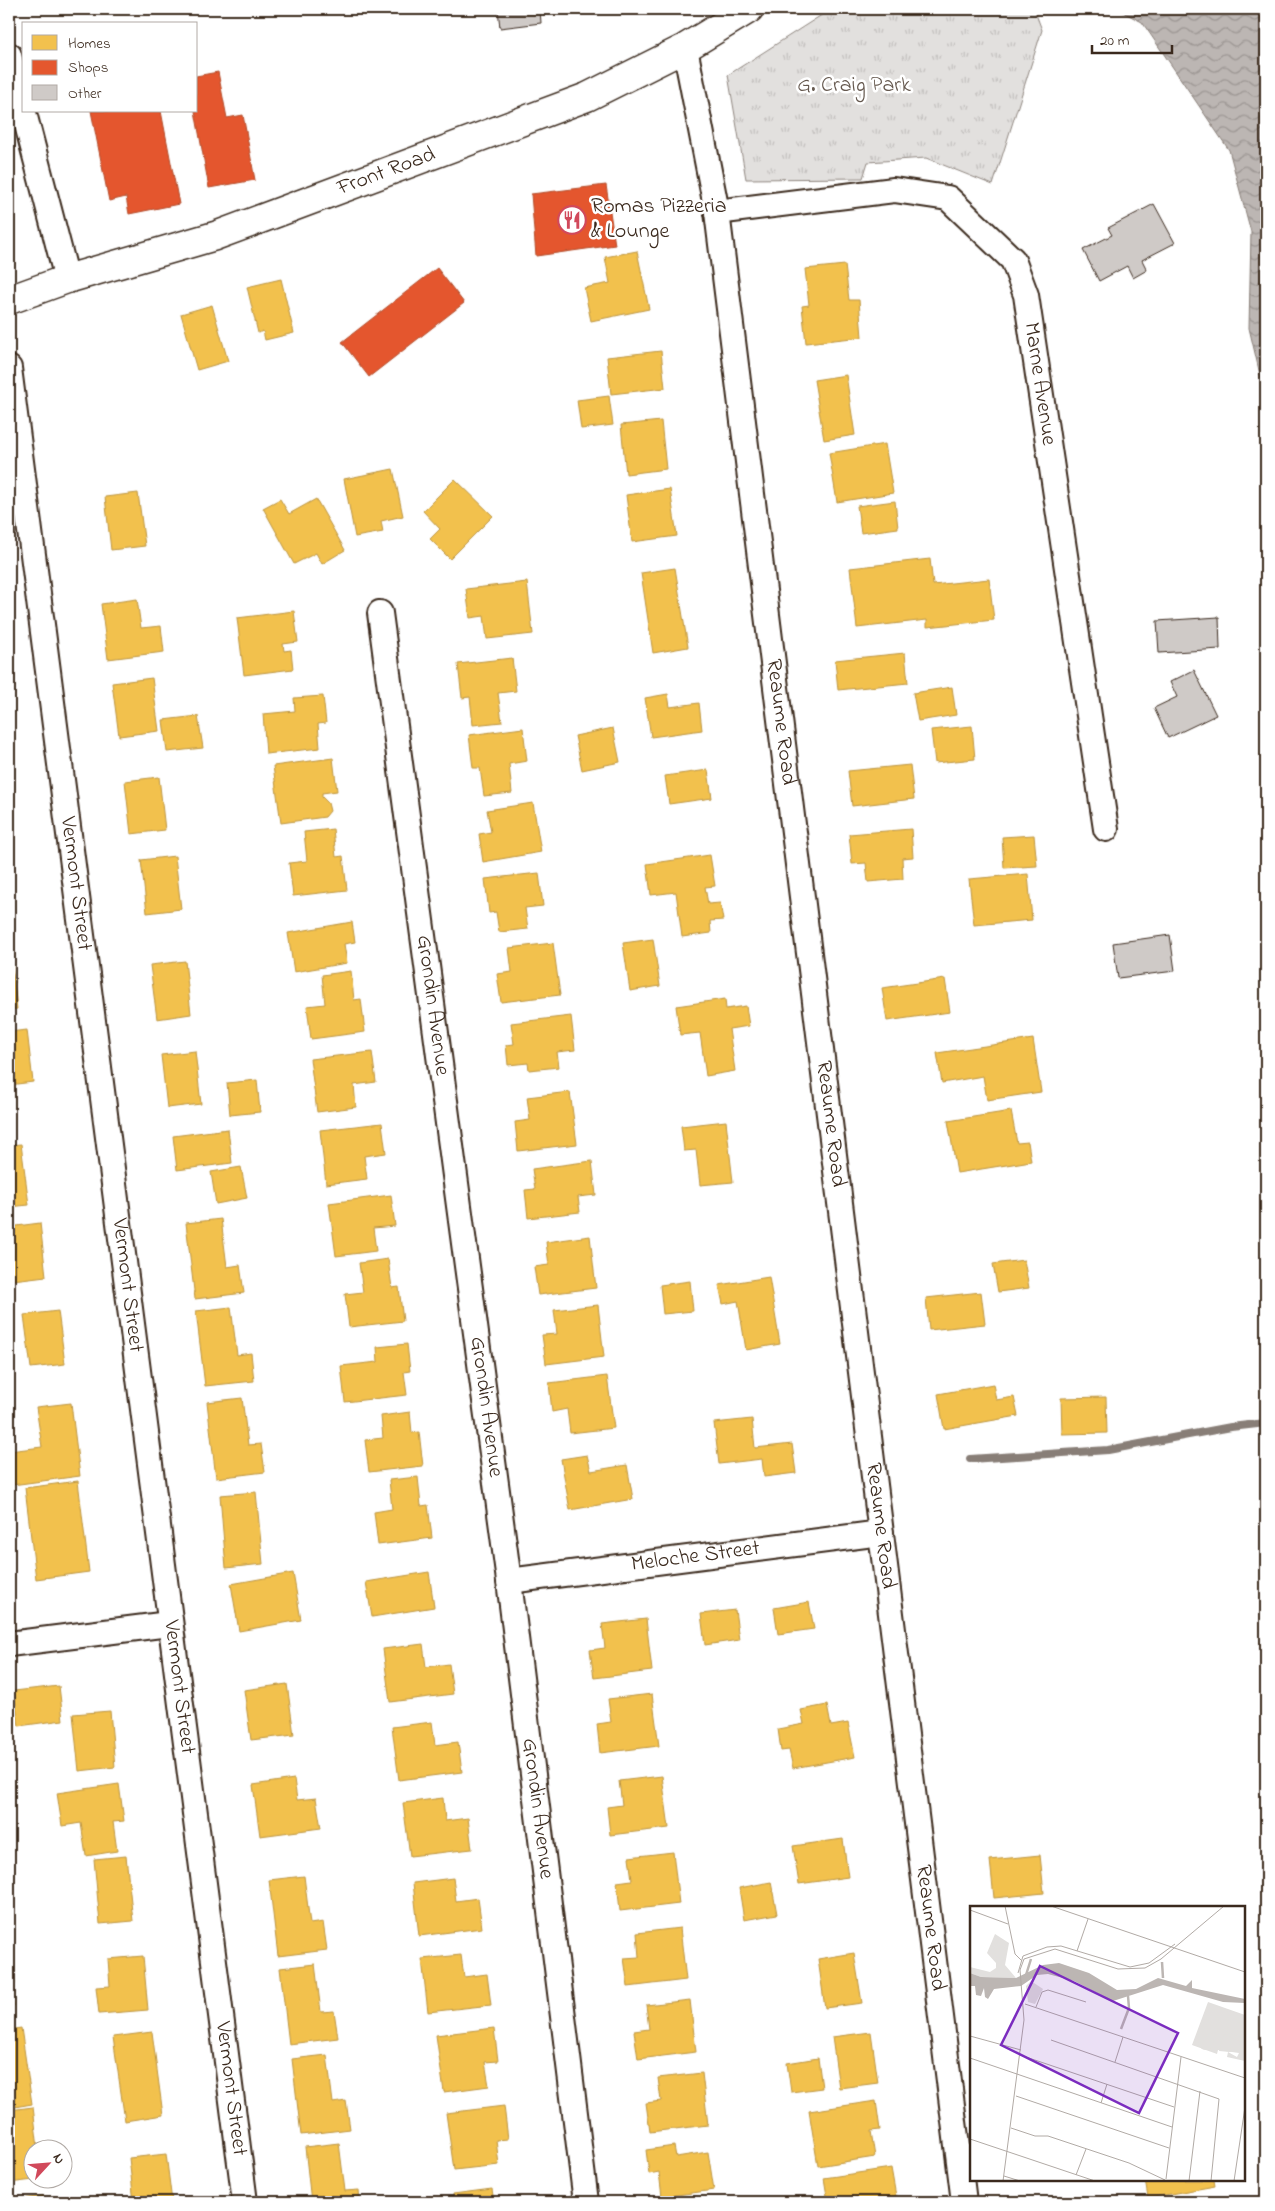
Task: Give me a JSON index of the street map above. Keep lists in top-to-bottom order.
{
  "streets": {
    "main road": ["Front Road"],
    "street": [
      "Marne Avenue",
      "Reaume Road",
      "Vermont Street",
      "Grondin Avenue",
      "Meloche Street"
    ]
  },
  "crossings": [
    ["Front Road", "Reaume Road"],
    ["Marne Avenue", "Reaume Road"],
    ["Reaume Road", "Meloche Street"],
    ["Grondin Avenue", "Meloche Street"]
  ],
  "parks": ["G. Craig Park"],
  "places": {
    "restaurant": ["Romas Pizzeria & Lounge"]
  },
  "legend": ["Homes", "Shops", "Other"],
  "scale_bar": "20 m",
  "north": "top right"
}
